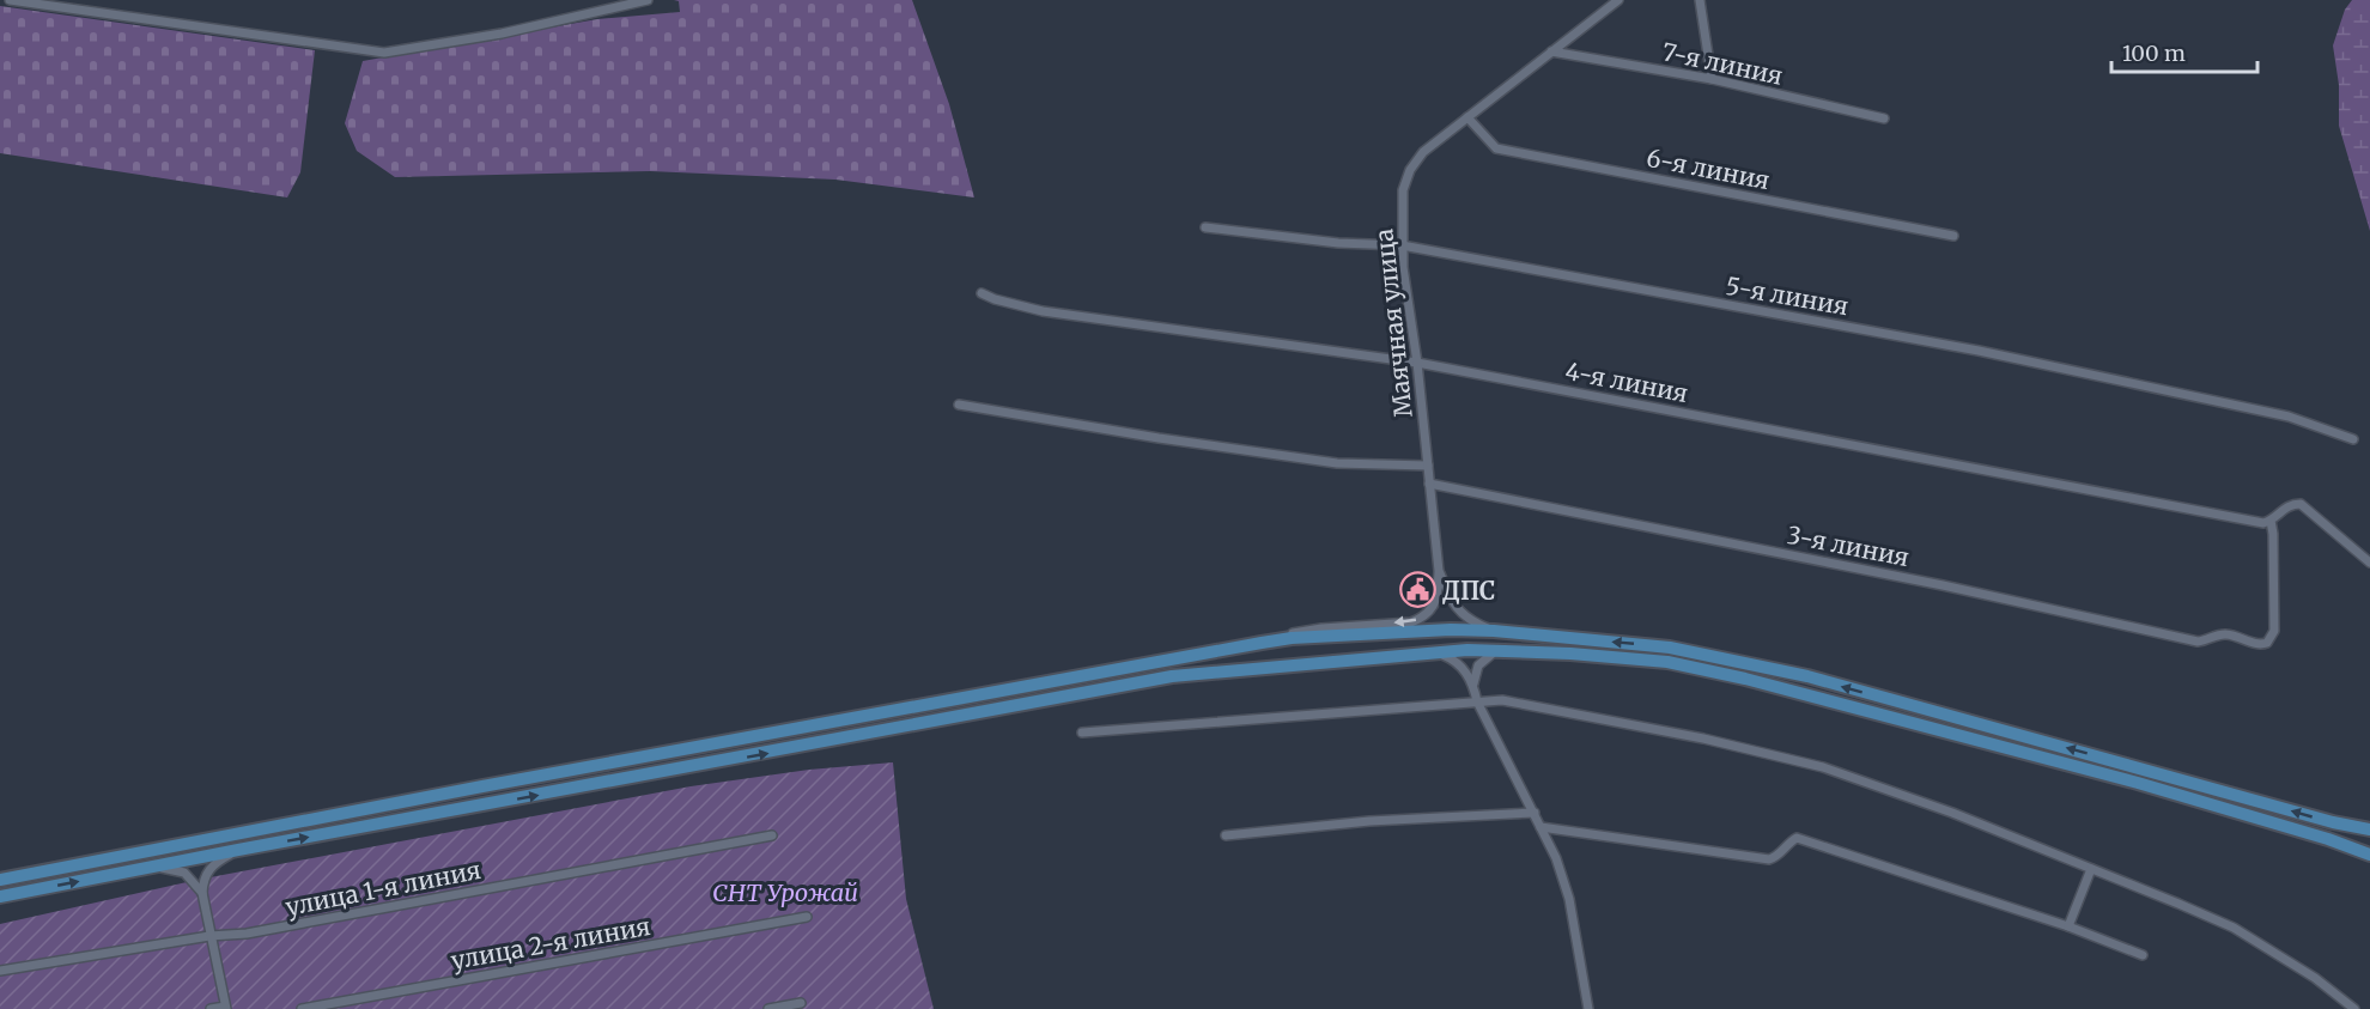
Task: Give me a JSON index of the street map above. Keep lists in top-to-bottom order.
{
  "streets": {
    "street": [
      "7-я линия",
      "6-я линия",
      "5-я линия",
      "Маячная улица",
      "4-я линия",
      "3-я линия",
      "улица 1-я линия",
      "улица 2-я линия"
    ]
  },
  "crossings": [
    ["7-я линия", "Маячная улица"],
    ["6-я линия", "Маячная улица"],
    ["5-я линия", "Маячная улица"],
    ["Маячная улица", "4-я линия"],
    ["Маячная улица", "3-я линия"],
    ["4-я линия", "3-я линия"]
  ],
  "parks": ["СНТ Урожай"],
  "places": {
    "public building": ["ДПС"]
  },
  "scale_bar": "100 m"
}
